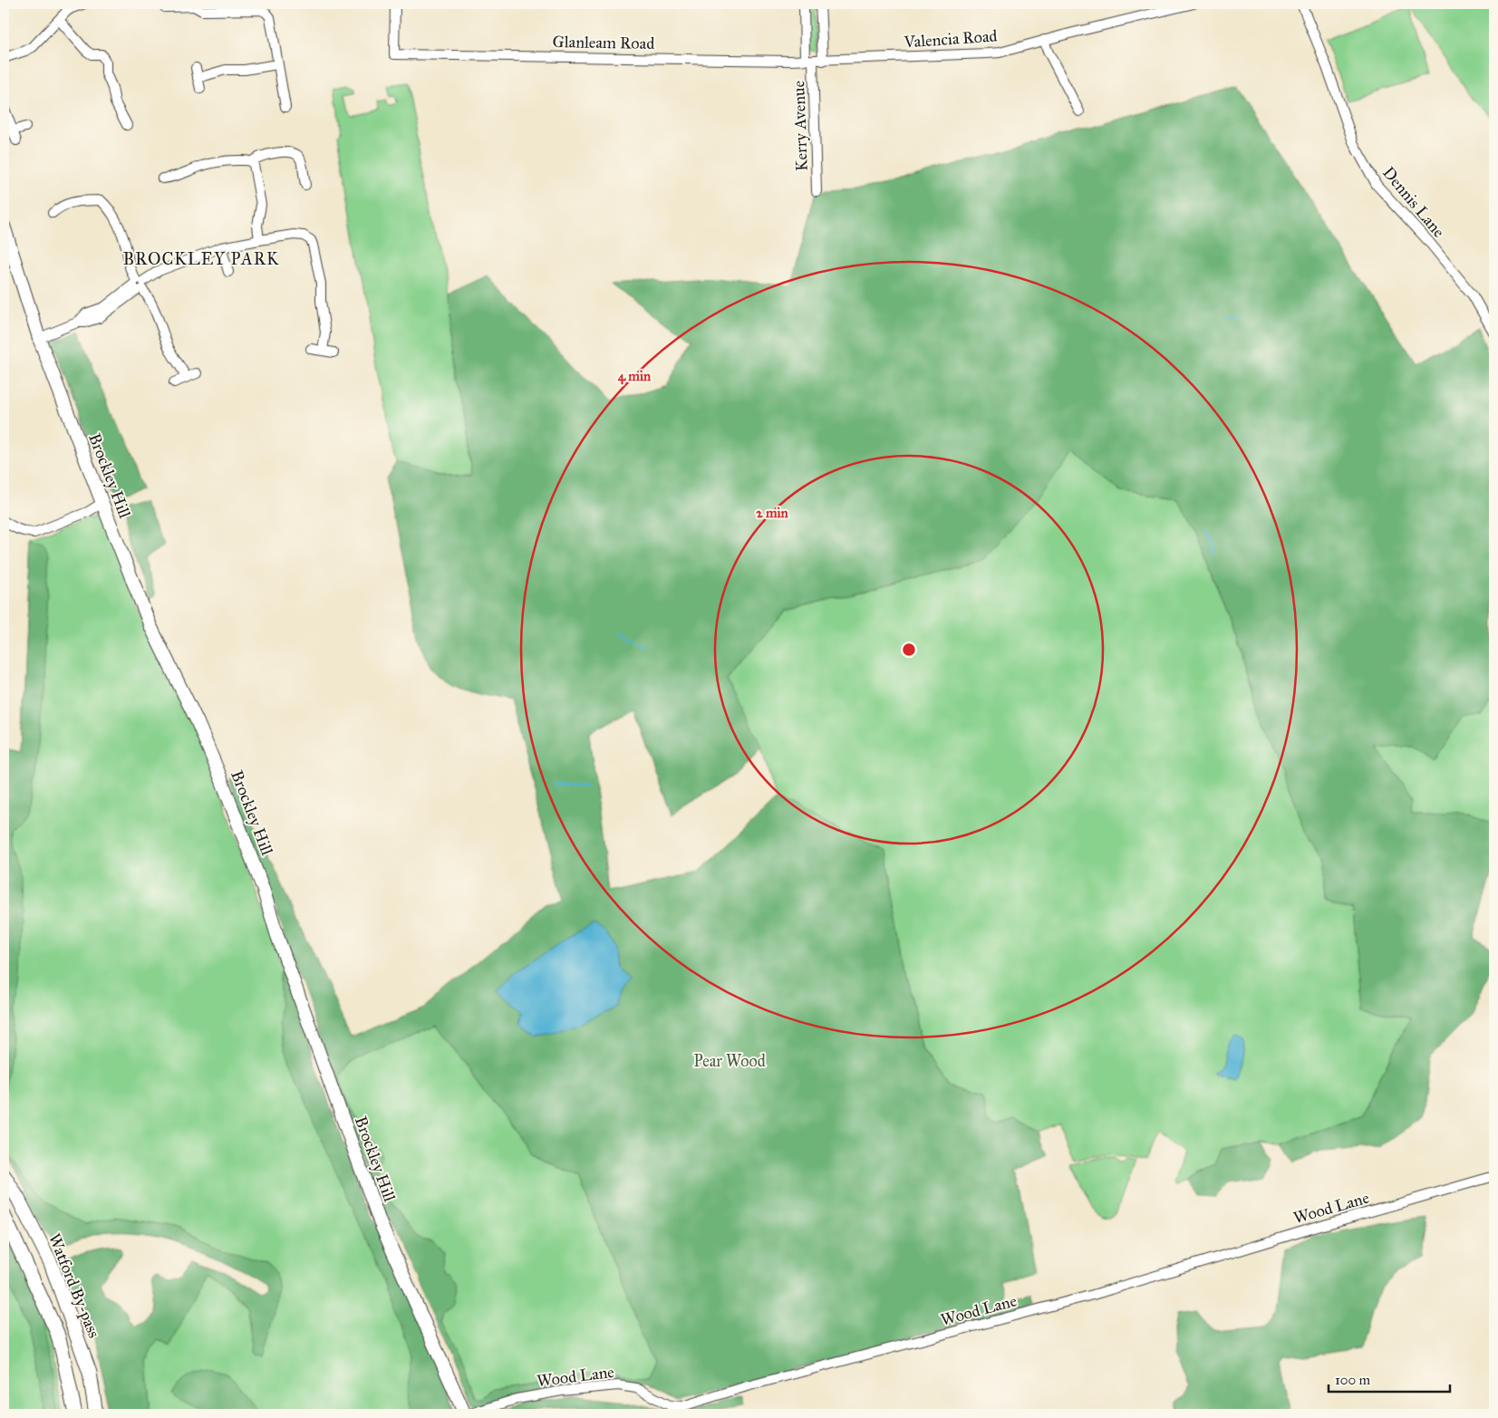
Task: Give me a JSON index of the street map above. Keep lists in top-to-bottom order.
{
  "streets": {
    "highway": ["Watford By-pass"],
    "main road": ["Brockley Hill"],
    "street": [
      "Valencia Road",
      "Glanleam Road",
      "Kerry Avenue",
      "Dennis Lane",
      "Wood Lane"
    ]
  },
  "crossings": [
    ["Valencia Road", "Glanleam Road"],
    ["Valencia Road", "Kerry Avenue"],
    ["Glanleam Road", "Kerry Avenue"],
    ["Brockley Hill", "Wood Lane"]
  ],
  "districts": ["BROCKLEY PARK"],
  "parks": ["Pear Wood"],
  "scale_bar": "100 m",
  "rings": ["4 min", "2 min"]
}
